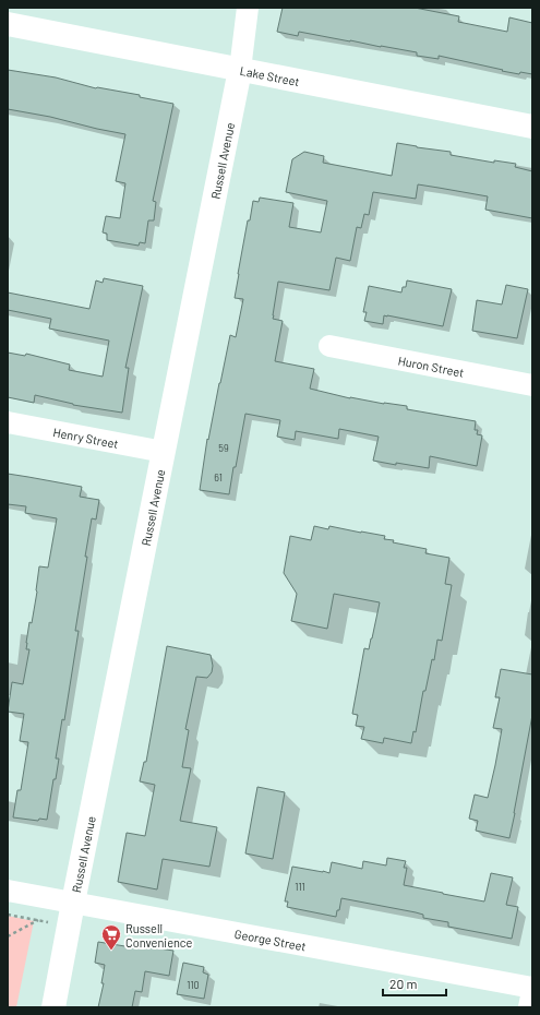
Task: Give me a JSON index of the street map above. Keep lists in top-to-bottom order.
{
  "streets": {
    "street": [
      "Lake Street",
      "Russell Avenue",
      "Huron Street",
      "Henry Street",
      "George Street"
    ]
  },
  "crossings": [
    ["Lake Street", "Russell Avenue"],
    ["Russell Avenue", "Henry Street"],
    ["Russell Avenue", "George Street"]
  ],
  "places": {
    "supermarket": ["Russell Convenience"]
  },
  "house_numbers": [
    "59",
    "61",
    "111",
    "110"
  ],
  "scale_bar": "20 m"
}
